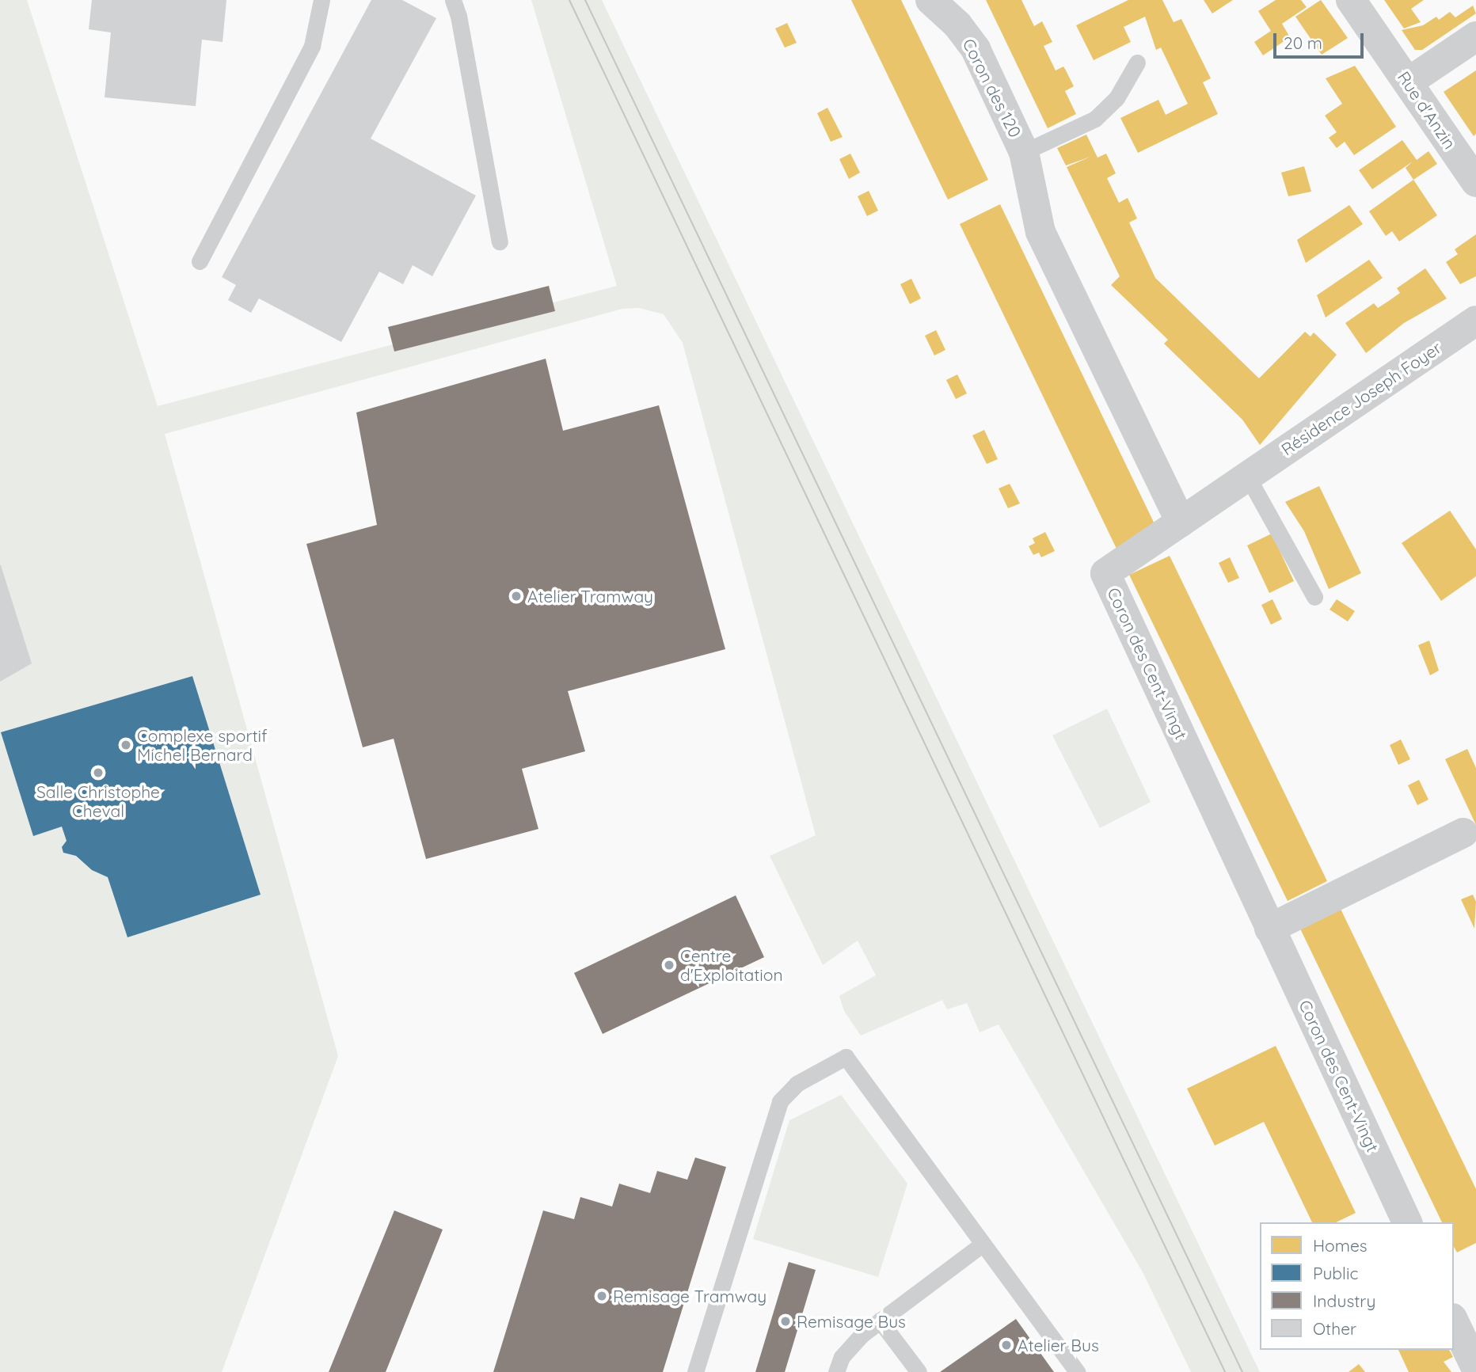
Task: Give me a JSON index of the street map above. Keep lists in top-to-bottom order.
{
  "streets": {
    "street": [
      "Coron des 120",
      "Rue d'Anzin",
      "Résidence Joseph Foyer",
      "Coron des Cent-Vingt"
    ]
  },
  "crossings": [
    ["Coron des 120", "Résidence Joseph Foyer"],
    ["Coron des 120", "Coron des Cent-Vingt"],
    ["Résidence Joseph Foyer", "Coron des Cent-Vingt"]
  ],
  "places": [
    "Atelier Tramway",
    "Complexe sportif Michel Bernard",
    "Salle Christophe Cheval",
    "Centre d'Exploitation",
    "Remisage Tramway",
    "Remisage Bus",
    "Atelier Bus"
  ],
  "legend": [
    "Homes",
    "Public",
    "Industry",
    "Other"
  ],
  "scale_bar": "20 m"
}
